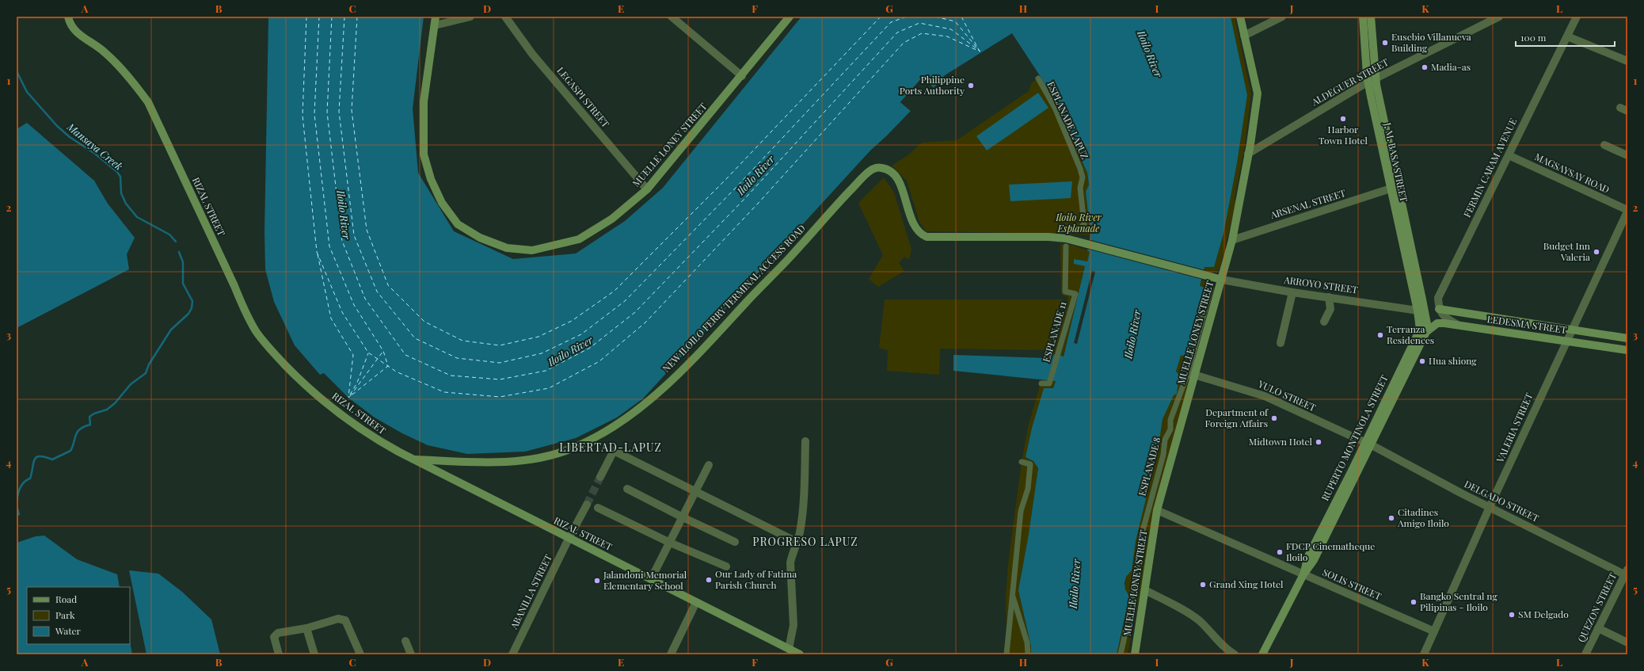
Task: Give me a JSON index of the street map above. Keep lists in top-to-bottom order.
{
  "streets": {
    "main road": [
      "MUELLE LONEY STREET",
      "J. M. BASA STREET",
      "RIZAL STREET",
      "NEW ILOILO FERRY TERMINAL ACCESS ROAD",
      "LEDESMA STREET",
      "RUPERTO MONTINOLA STREET"
    ],
    "street": [
      "ALDEGUER STREET",
      "LEGASPI STREET",
      "ESPLANADE LAPUZ",
      "FERMIN CARAM AVENUE",
      "MAGSAYSAY ROAD",
      "ARSENAL STREET",
      "ARROYO STREET",
      "ESPLANADE 11",
      "YULO STREET",
      "VALERIA STREET",
      "ESPLANADE 8",
      "DELGADO STREET",
      "SOLIS STREET",
      "ABANILLA STREET",
      "QUEZON STREET"
    ]
  },
  "crossings": [
    ["ALDEGUER STREET", "MUELLE LONEY STREET"],
    ["ALDEGUER STREET", "J. M. BASA STREET"],
    ["LEGASPI STREET", "MUELLE LONEY STREET"],
    ["MUELLE LONEY STREET", "ARSENAL STREET"],
    ["MUELLE LONEY STREET", "ARROYO STREET"],
    ["MUELLE LONEY STREET", "NEW ILOILO FERRY TERMINAL ACCESS ROAD"],
    ["MUELLE LONEY STREET", "YULO STREET"],
    ["MUELLE LONEY STREET", "SOLIS STREET"],
    ["J. M. BASA STREET", "ARSENAL STREET"],
    ["J. M. BASA STREET", "ARROYO STREET"],
    ["J. M. BASA STREET", "RUPERTO MONTINOLA STREET"],
    ["FERMIN CARAM AVENUE", "MAGSAYSAY ROAD"],
    ["FERMIN CARAM AVENUE", "LEDESMA STREET"],
    ["MAGSAYSAY ROAD", "VALERIA STREET"],
    ["RIZAL STREET", "NEW ILOILO FERRY TERMINAL ACCESS ROAD"],
    ["RIZAL STREET", "ABANILLA STREET"],
    ["ARROYO STREET", "NEW ILOILO FERRY TERMINAL ACCESS ROAD"],
    ["ARROYO STREET", "RUPERTO MONTINOLA STREET"],
    ["LEDESMA STREET", "VALERIA STREET"],
    ["YULO STREET", "RUPERTO MONTINOLA STREET"],
    ["YULO STREET", "DELGADO STREET"],
    ["VALERIA STREET", "DELGADO STREET"],
    ["VALERIA STREET", "SOLIS STREET"],
    ["RUPERTO MONTINOLA STREET", "DELGADO STREET"],
    ["RUPERTO MONTINOLA STREET", "SOLIS STREET"],
    ["DELGADO STREET", "QUEZON STREET"]
  ],
  "districts": ["LIBERTAD-LAPUZ", "PROGRESO LAPUZ"],
  "water": ["Iloilo River", "Mansaya Creek"],
  "parks": ["Iloilo River Esplanade"],
  "places": [
    "Eusebio Villanueva Building",
    "Madia-as",
    "Philippine Ports Authority",
    "Harbor Town Hotel",
    "Budget Inn Valeria",
    "Terranza Residences",
    "Hua shiong",
    "Department of Foreign Affairs",
    "Midtown Hotel",
    "Citadines Amigo Iloilo",
    "FDCP Cinematheque Iloilo",
    "Our Lady of Fatima Parish Church",
    "Jalandoni Memorial Elementary School",
    "Grand Xing Hotel",
    "Bangko Sentral ng Pilipinas - Iloilo",
    "SM Delgado"
  ],
  "legend": ["Road", "Park", "Water"],
  "scale_bar": "100 m",
  "grid": {
    "columns": [
      "A",
      "B",
      "C",
      "D",
      "E",
      "F",
      "G",
      "H",
      "I",
      "J",
      "K",
      "L"
    ],
    "rows": [
      "1",
      "2",
      "3",
      "4",
      "5"
    ]
  }
}
